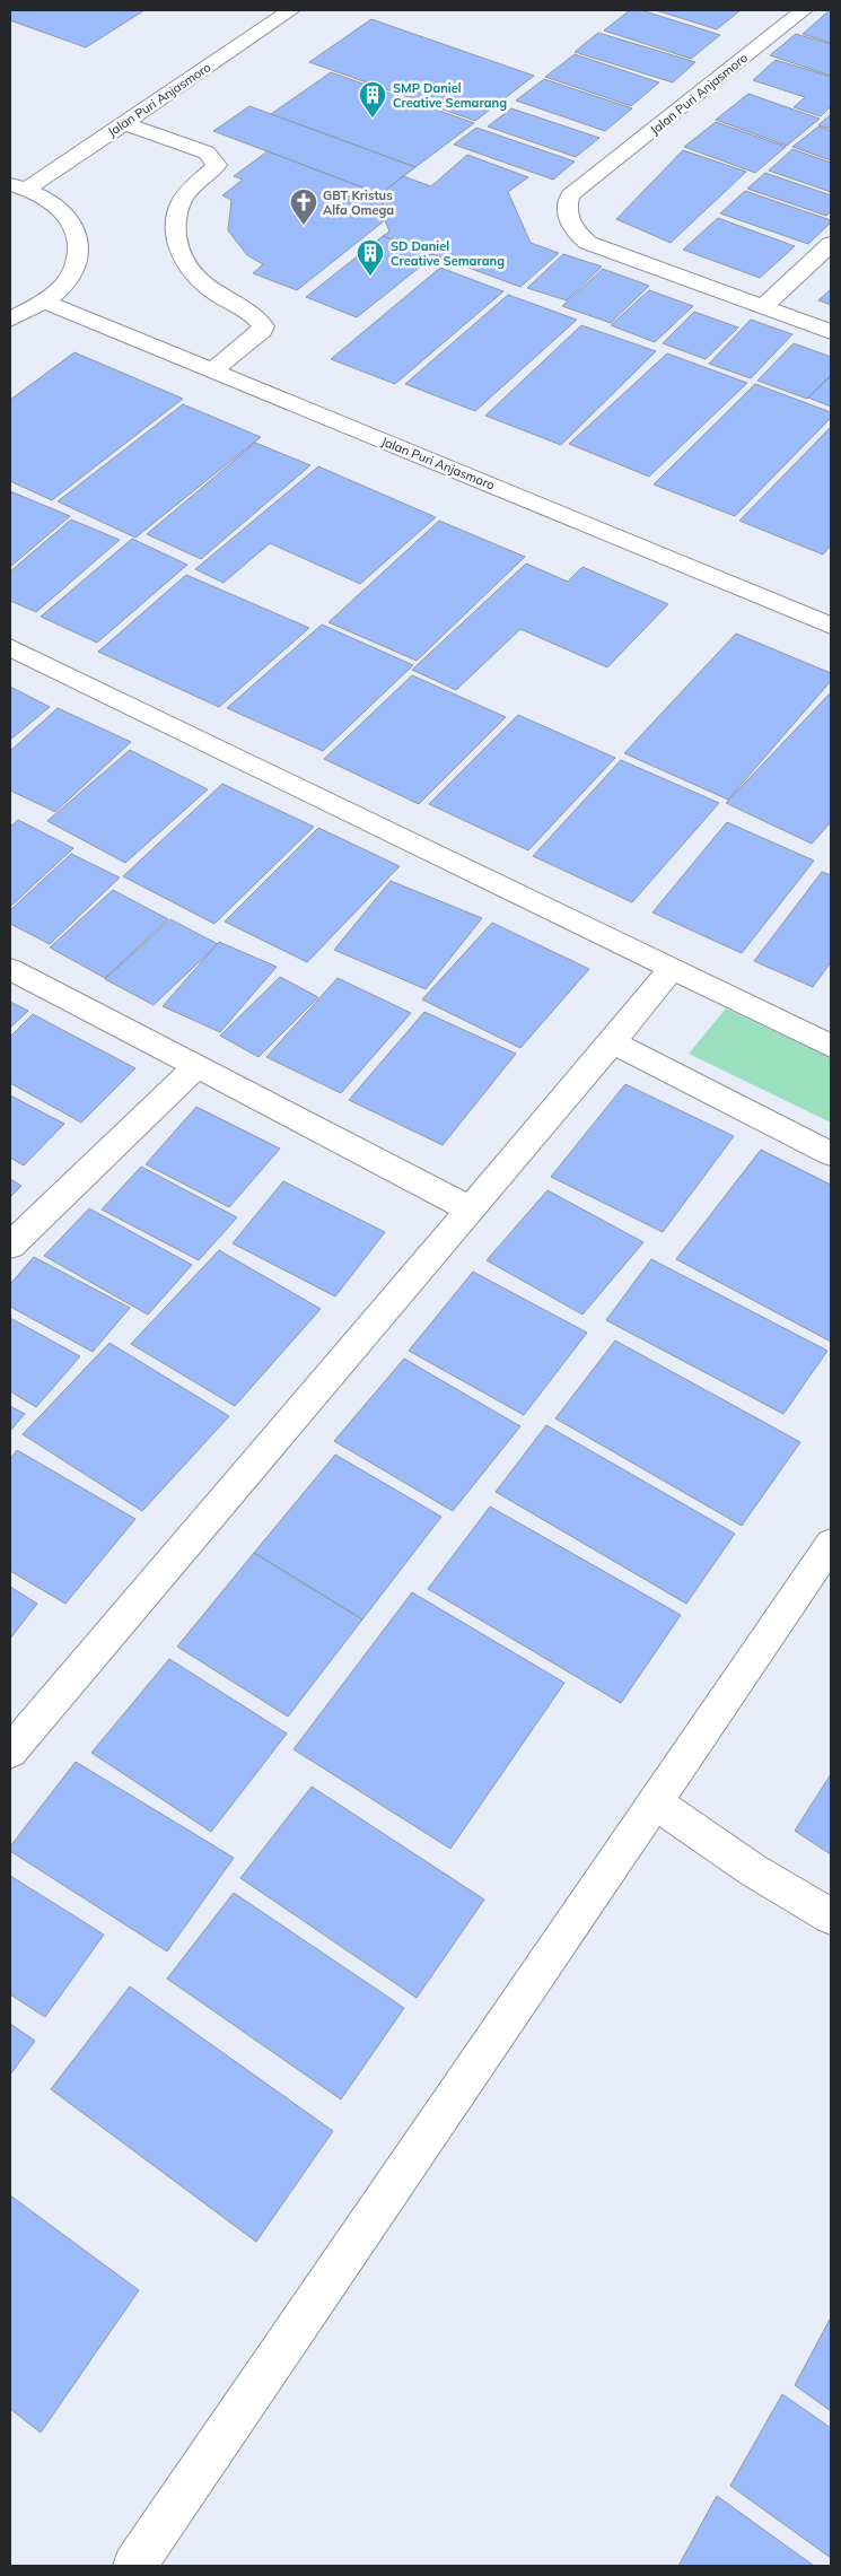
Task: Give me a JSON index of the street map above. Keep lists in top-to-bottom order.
{
  "streets": {
    "street": ["Jalan Puri Anjasmoro"]
  },
  "places": {
    "building": ["SMP Daniel Creative Semarang", "SD Daniel Creative Semarang"],
    "church": ["GBT Kristus Alfa Omega"]
  }
}
